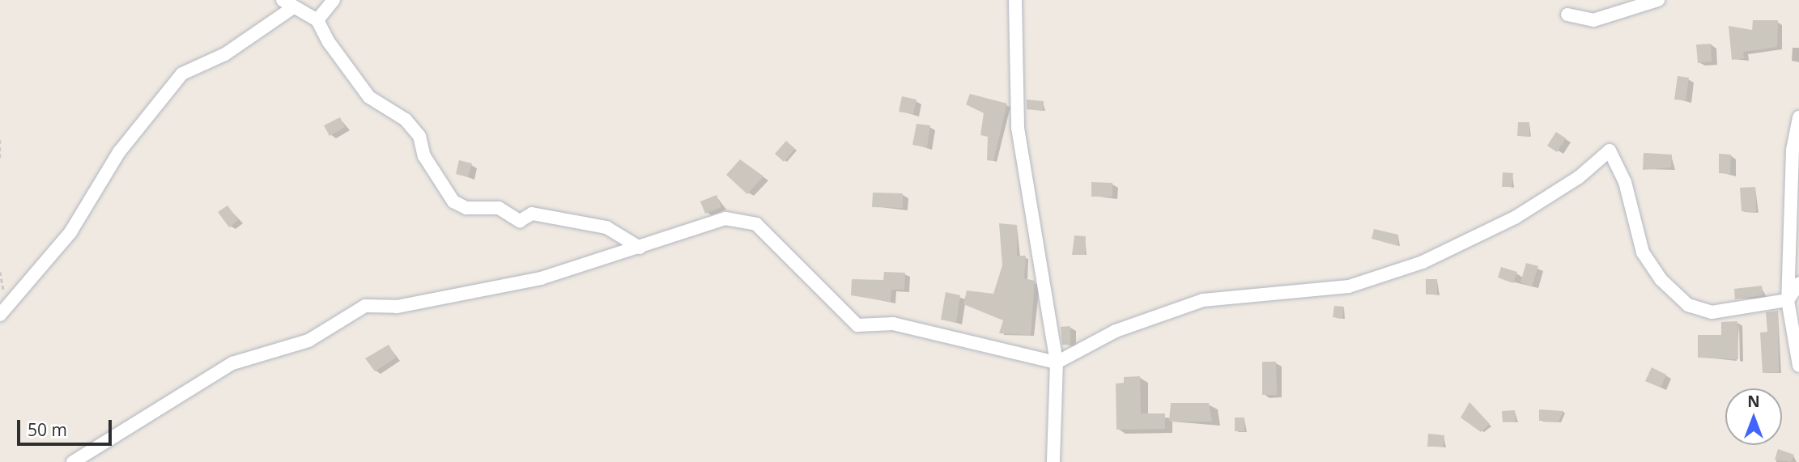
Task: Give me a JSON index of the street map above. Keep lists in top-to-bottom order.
{
  "scale_bar": "50 m",
  "north": "top"
}
